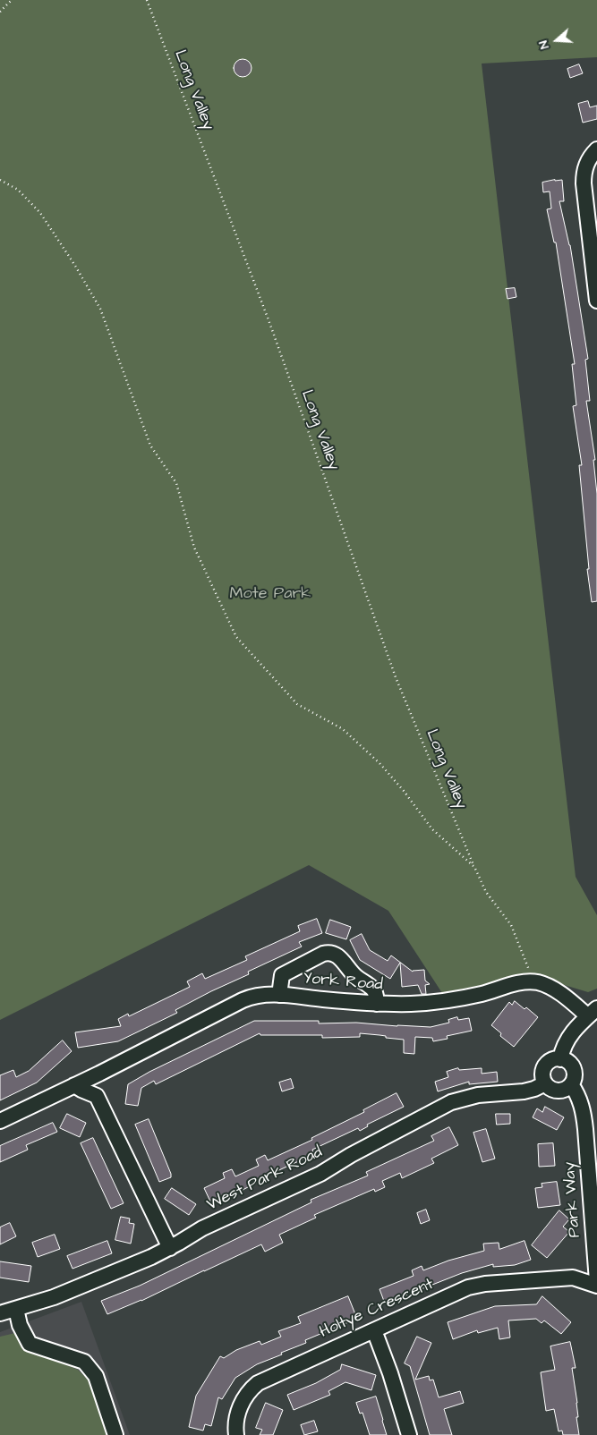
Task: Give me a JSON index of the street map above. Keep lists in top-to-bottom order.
{
  "streets": {
    "street": [
      "York Road",
      "West Park Road",
      "Park Way",
      "Holtye Crescent"
    ],
    "path": ["Long Valley"]
  },
  "crossings": [
    ["Long Valley", "York Road"],
    ["West Park Road", "Park Way"]
  ],
  "parks": ["Mote Park"],
  "north": "left"
}
